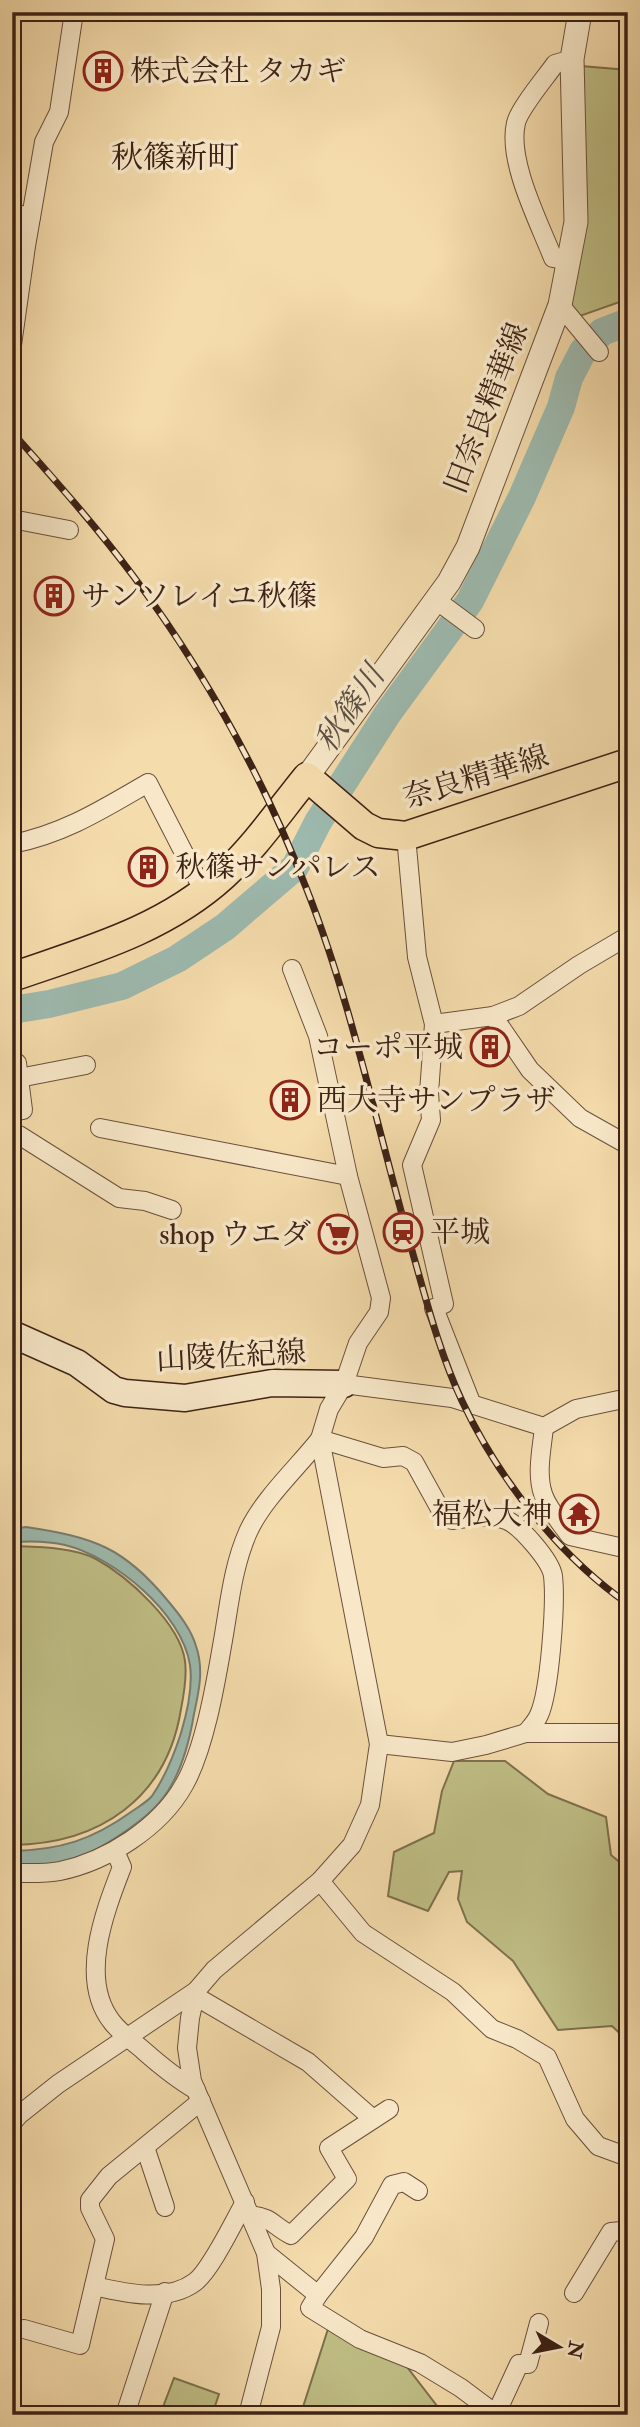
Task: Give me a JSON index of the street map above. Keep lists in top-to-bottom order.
{
  "streets": {
    "main road": ["奈良精華線", "山陵佐紀線"],
    "street": ["旧奈良精華線"]
  },
  "crossings": [
    ["旧奈良精華線", "奈良精華線"]
  ],
  "districts": ["秋篠新町"],
  "water": ["秋篠川"],
  "places": {
    "building": [
      "株式会社 タカギ",
      "サンソレイユ秋篠",
      "秋篠サンパレス",
      "コーポ平城",
      "西大寺サンプラザ"
    ],
    "station": ["平城"],
    "supermarket": ["shop ウエダ"],
    "temple": ["福松大神"]
  },
  "north": "right"
}
